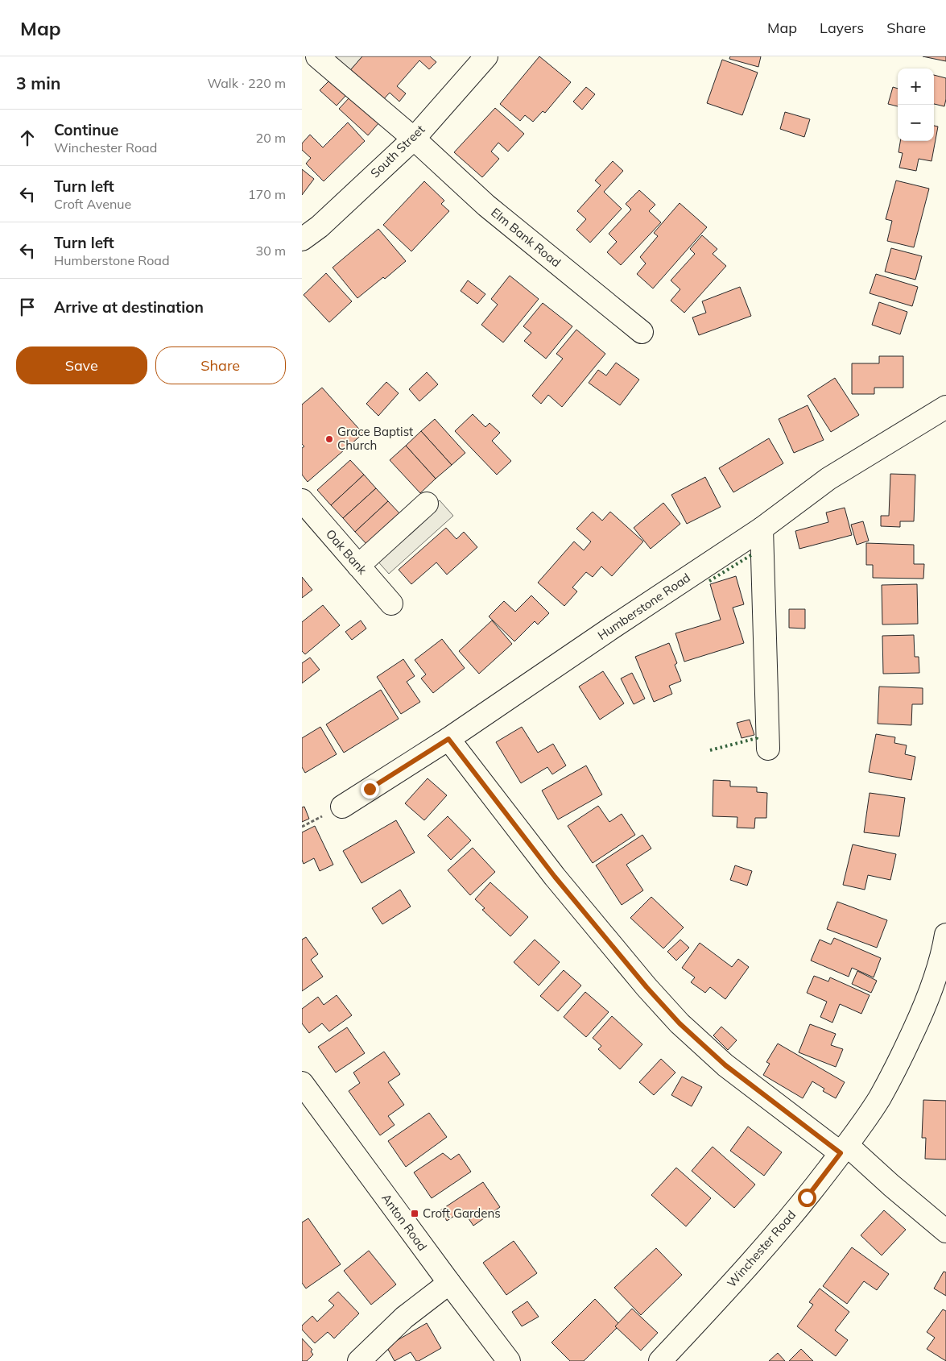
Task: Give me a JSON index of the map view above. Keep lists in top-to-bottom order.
{
  "streets": {
    "street": [
      "South Street",
      "Elm Bank Road",
      "Oak Bank",
      "Humberstone Road",
      "Anton Road",
      "Winchester Road"
    ]
  },
  "crossings": [
    ["South Street", "Elm Bank Road"]
  ],
  "places": {
    "other": ["Grace Baptist Church"],
    "transit": ["Croft Gardens"]
  },
  "page": {
    "header": "Map",
    "nav": ["Map", "Layers", "Share"],
    "heading": ["3 min", "Walk · 220 m"],
    "map_buttons": ["+", "−"],
    "list": [
      ["Continue", "Winchester Road", "20 m"],
      ["Turn left", "Croft Avenue", "170 m"],
      ["Turn left", "Humberstone Road", "30 m"],
      "Arrive at destination"
    ],
    "buttons": ["Save", "Share"]
  }
}
